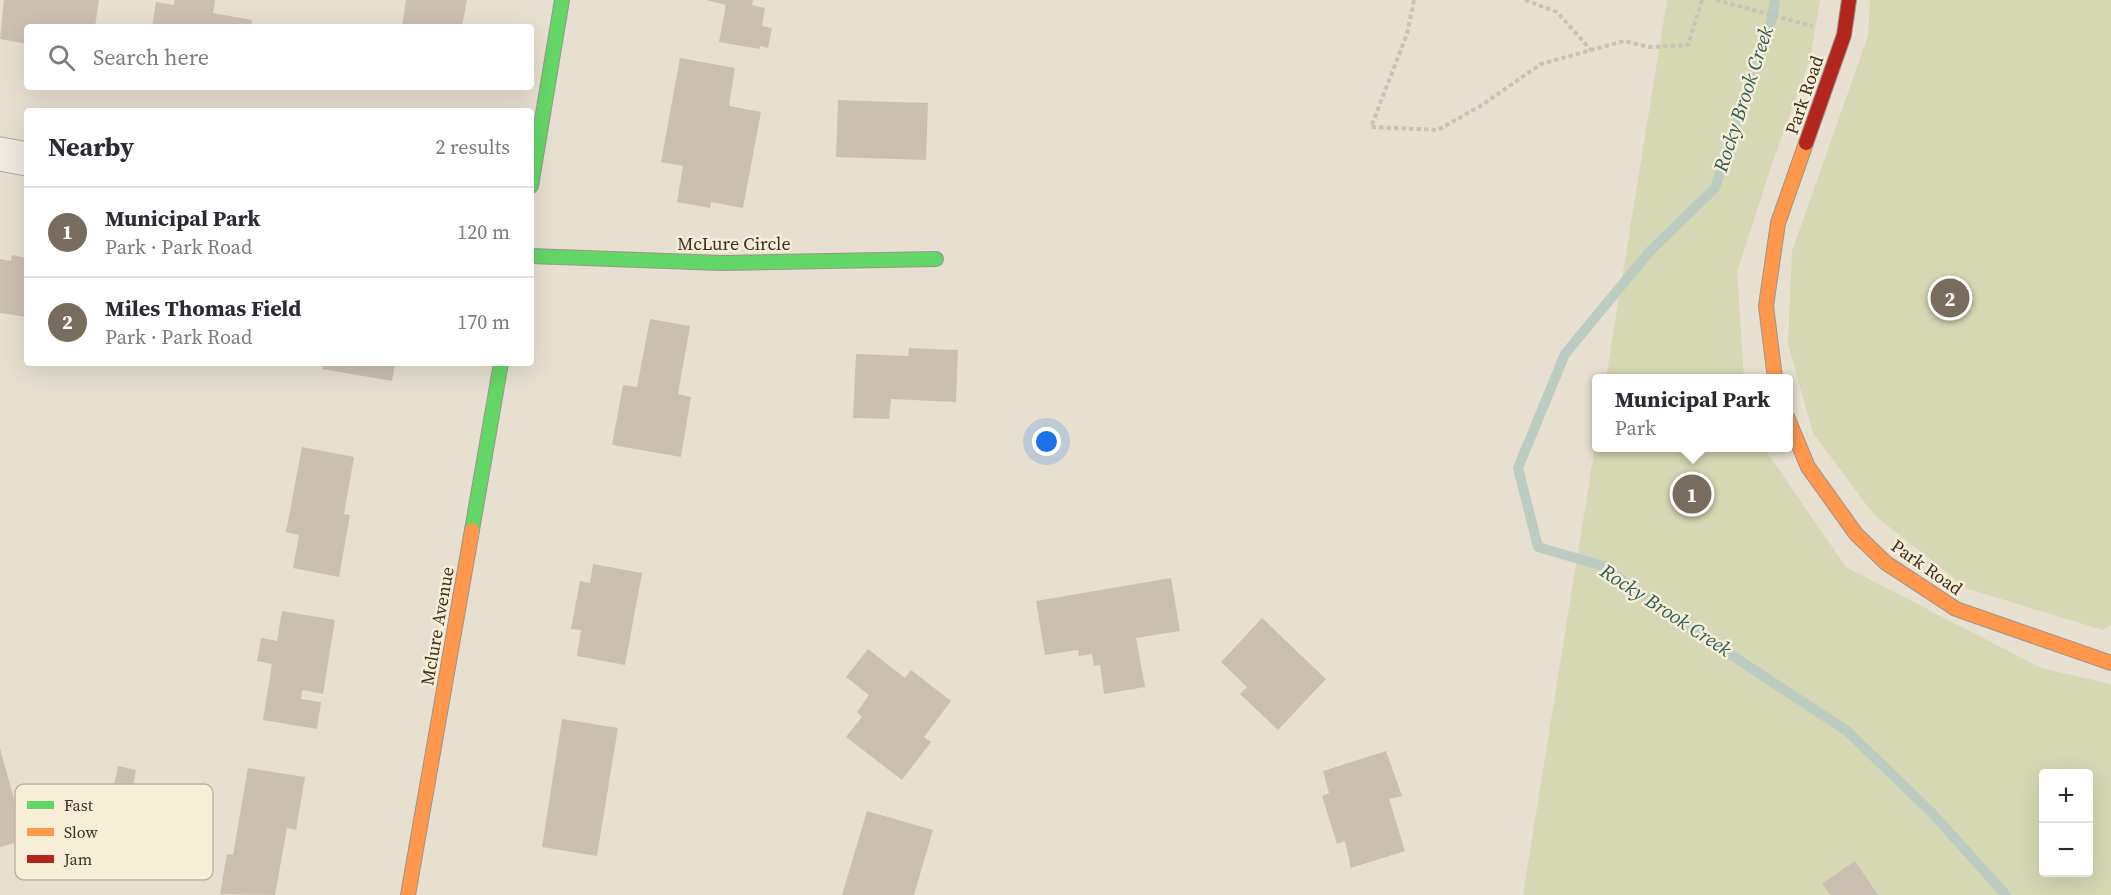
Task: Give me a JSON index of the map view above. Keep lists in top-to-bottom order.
{
  "streets": {
    "street": ["Park Road", "McLure Circle", "Mclure Avenue"]
  },
  "water": ["Rocky Brook Creek"],
  "legend": ["Fast", "Slow", "Jam"],
  "page": {
    "search": "Search here",
    "heading": ["Nearby", "2 results"],
    "list": [
      {
        "mark": "1",
        "name": "Municipal Park",
        "note": "Park · Park Road",
        "value": "120 m"
      },
      {
        "mark": "2",
        "name": "Miles Thomas Field",
        "note": "Park · Park Road",
        "value": "170 m"
      }
    ],
    "pins": ["2", "1"],
    "popup": ["Municipal Park", "Park"],
    "map_buttons": ["+", "−"]
  }
}
